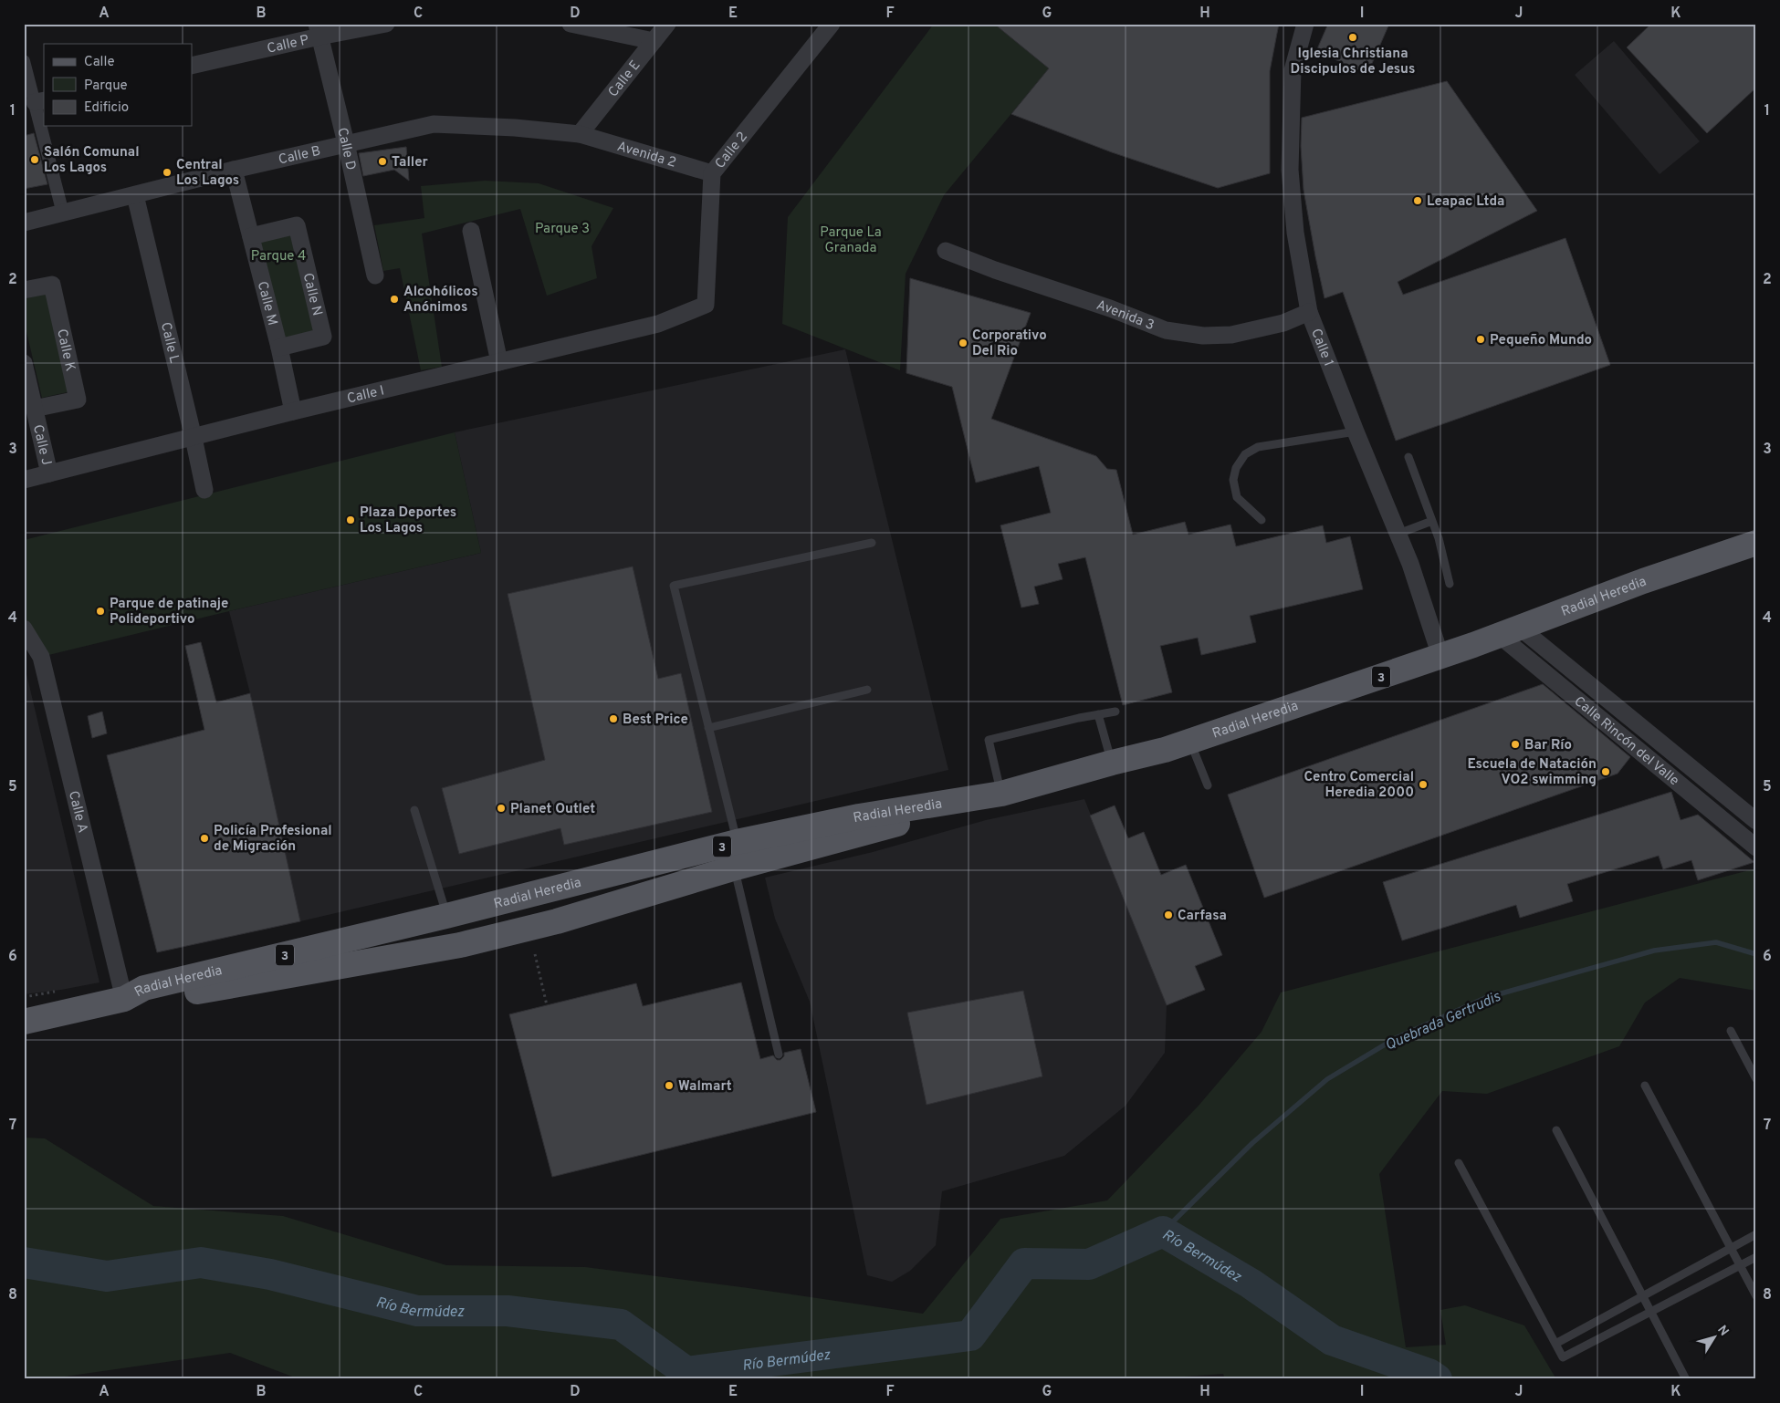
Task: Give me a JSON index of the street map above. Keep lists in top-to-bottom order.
{
  "streets": {
    "main road": ["Radial Heredia", "3"],
    "street": [
      "Calle P",
      "Calle E",
      "Calle D",
      "Calle 2",
      "Calle B",
      "Avenida 2",
      "Calle N",
      "Calle M",
      "Avenida 3",
      "Calle L",
      "Calle 1",
      "Calle K",
      "Calle I",
      "Calle J",
      "Calle Rincón del Valle",
      "Calle A"
    ]
  },
  "crossings": [
    ["Calle P", "Calle D"],
    ["Calle E", "Calle B"],
    ["Calle E", "Avenida 2"],
    ["Calle D", "Calle B"],
    ["Calle 2", "Avenida 2"],
    ["Calle 2", "Calle I"],
    ["Calle B", "Avenida 2"],
    ["Calle B", "Calle M"],
    ["Calle B", "Calle L"],
    ["Calle N", "Calle M"],
    ["Calle M", "Calle I"],
    ["Avenida 3", "Calle 1"],
    ["Calle L", "Calle I"],
    ["Calle 1", "Radial Heredia"],
    ["Calle K", "Calle J"],
    ["Calle I", "Calle J"],
    ["Radial Heredia", "Calle Rincón del Valle"],
    ["Radial Heredia", "Calle A"]
  ],
  "water": ["Quebrada Gertrudis", "Río Bermúdez"],
  "parks": ["Parque 3", "Parque La Granada", "Parque 4"],
  "places": [
    "Iglesia Christiana Discipulos de Jesus",
    "Salón Comunal Los Lagos",
    "Taller",
    "Central Los Lagos",
    "Leapac Ltda",
    "Alcohólicos Anónimos",
    "Pequeño Mundo",
    "Corporativo Del Rio",
    "Plaza Deportes Los Lagos",
    "Parque de patinaje Polideportivo",
    "Best Price",
    "Bar Río",
    "Escuela de Natación VO2 swimming",
    "Centro Comercial Heredia 2000",
    "Planet Outlet",
    "Policía Profesional de Migración",
    "Carfasa",
    "Walmart"
  ],
  "legend": ["Calle", "Parque", "Edificio"],
  "north": "top right",
  "grid": {
    "columns": [
      "A",
      "B",
      "C",
      "D",
      "E",
      "F",
      "G",
      "H",
      "I",
      "J",
      "K"
    ],
    "rows": [
      "1",
      "2",
      "3",
      "4",
      "5",
      "6",
      "7",
      "8"
    ]
  }
}
